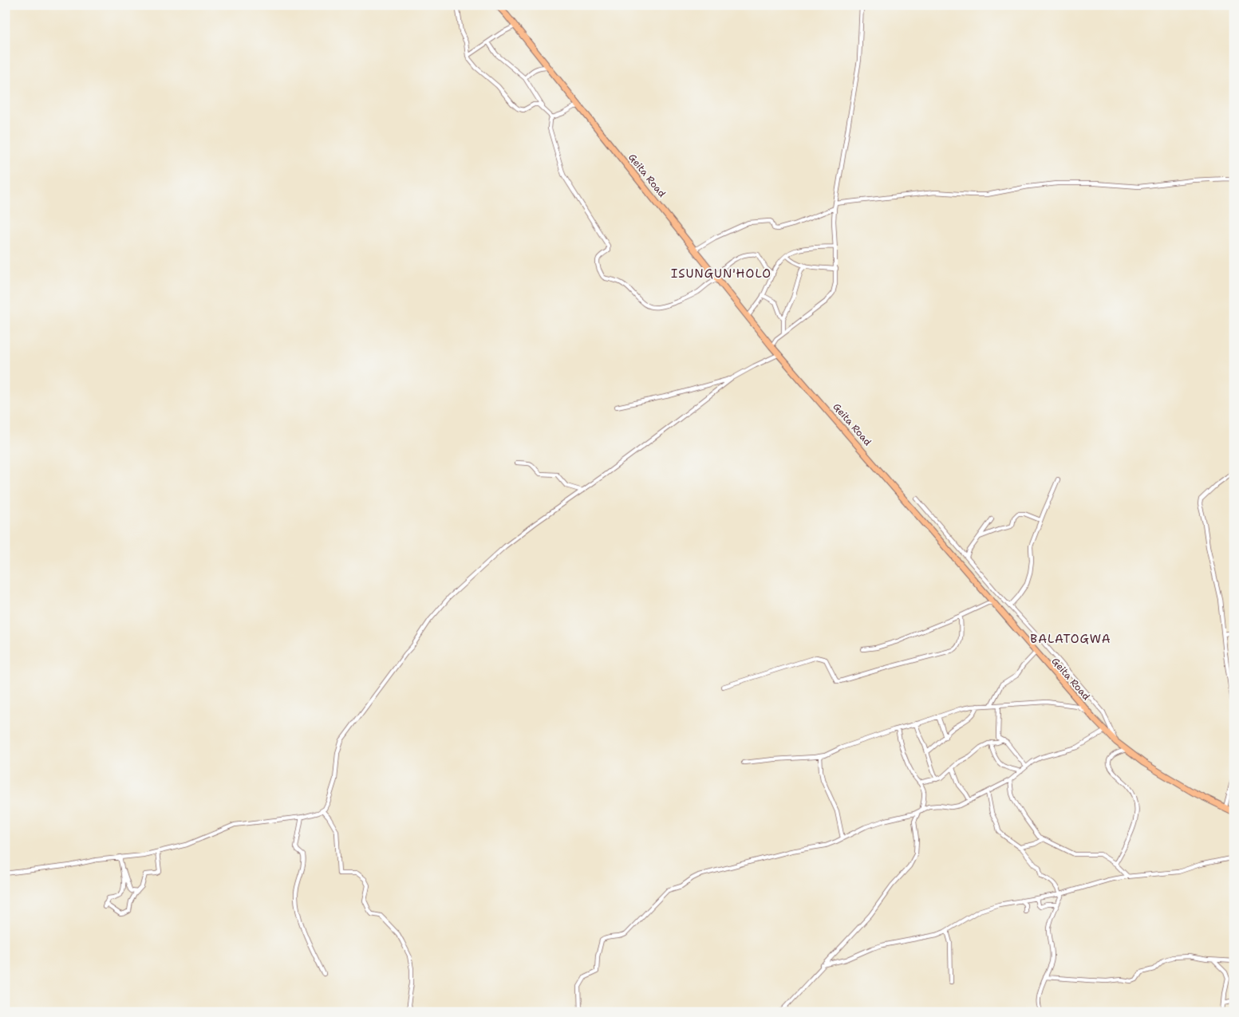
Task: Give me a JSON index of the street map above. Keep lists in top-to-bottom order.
{
  "streets": {
    "highway": ["Geita Road"]
  },
  "districts": ["ISUNGUN'HOLO", "BALATOGWA"]
}
